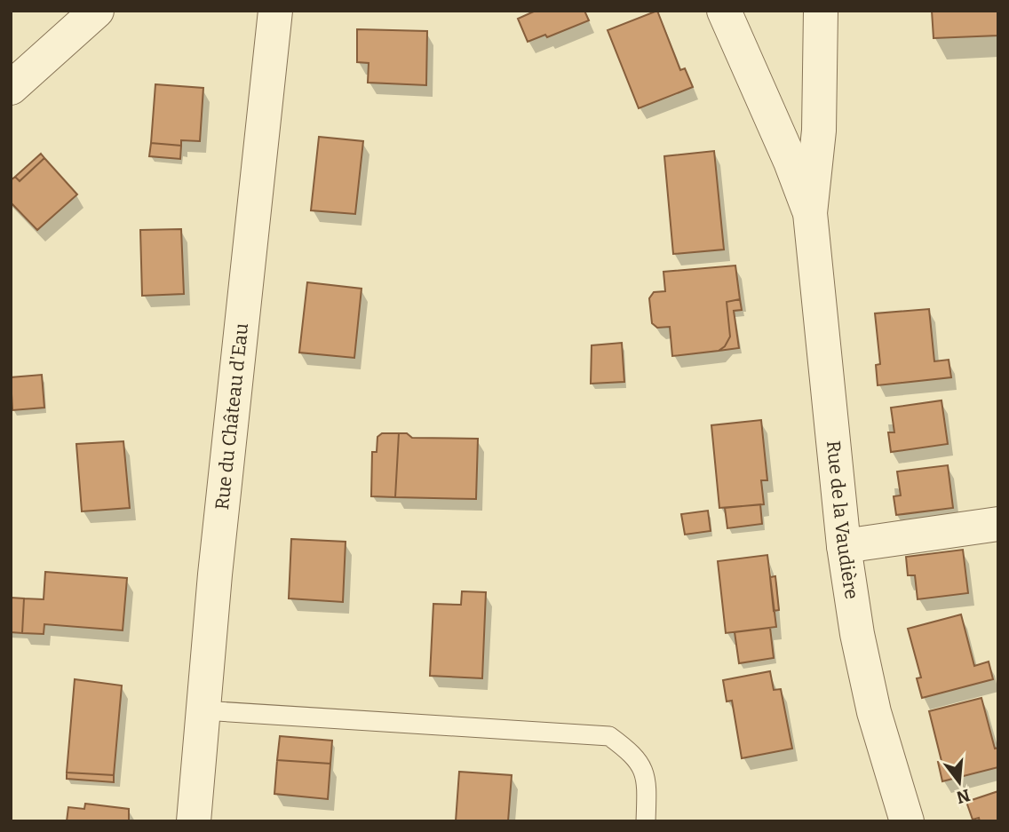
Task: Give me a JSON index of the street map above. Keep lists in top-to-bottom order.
{
  "streets": {
    "street": ["Rue du Château d'Eau", "Rue de la Vaudière"]
  },
  "north": "bottom"
}
